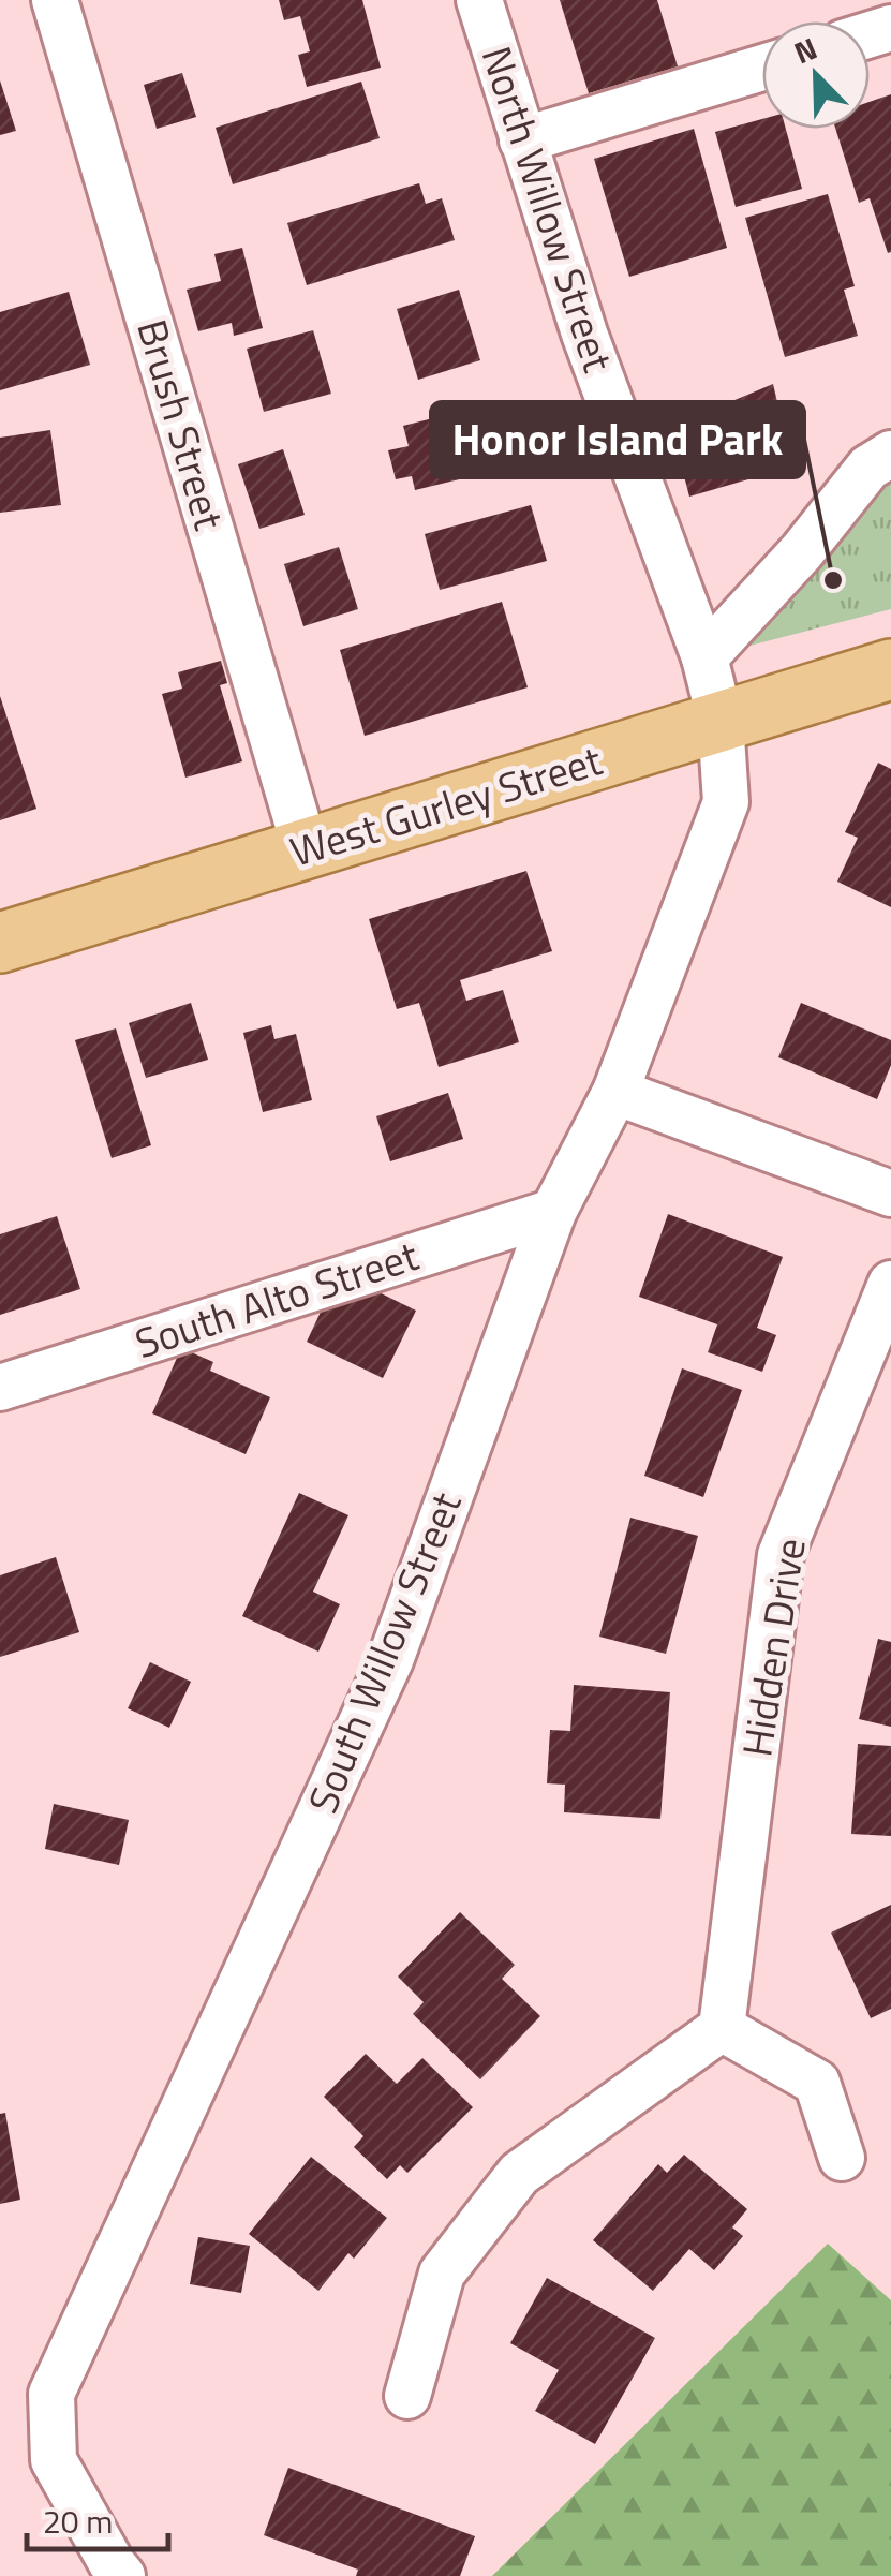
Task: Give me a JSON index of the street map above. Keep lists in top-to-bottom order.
{
  "streets": {
    "main road": ["West Gurley Street"],
    "street": [
      "North Willow Street",
      "Brush Street",
      "South Alto Street",
      "Hidden Drive",
      "South Willow Street"
    ]
  },
  "crossings": [
    ["North Willow Street", "West Gurley Street"],
    ["North Willow Street", "South Willow Street"],
    ["Brush Street", "West Gurley Street"],
    ["West Gurley Street", "South Willow Street"],
    ["South Alto Street", "South Willow Street"]
  ],
  "places": ["Honor Island Park"],
  "scale_bar": "20 m",
  "north": "top left"
}
